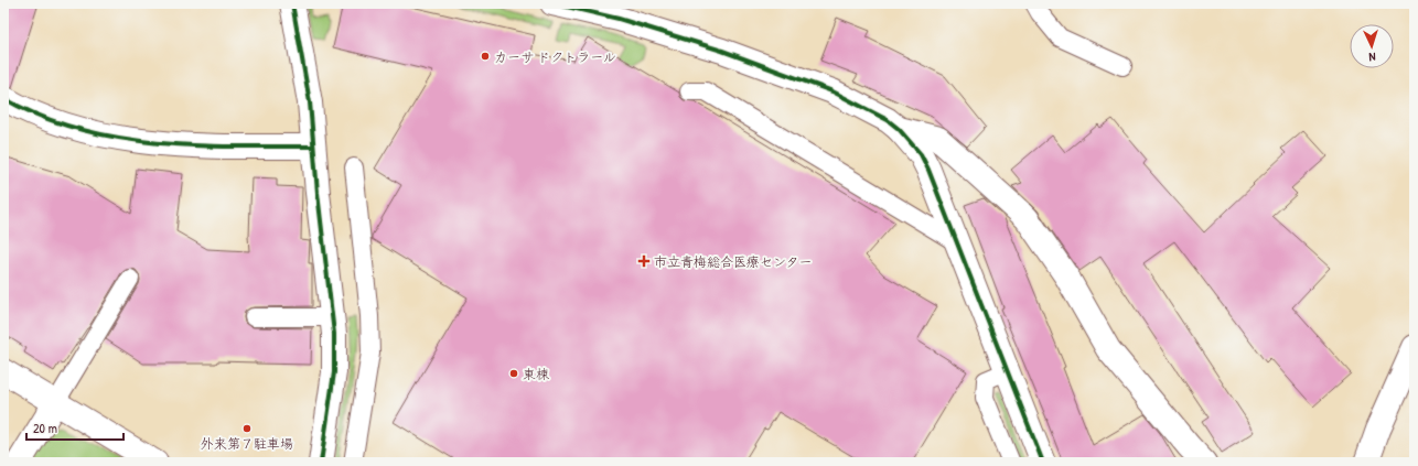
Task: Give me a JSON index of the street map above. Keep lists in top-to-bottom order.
{
  "places": {
    "other": ["カーサ ドクトラール", "東棟", "外来第７駐車場"],
    "health": ["市立青梅総合医療センター"]
  },
  "scale_bar": "20 m",
  "north": "bottom"
}
